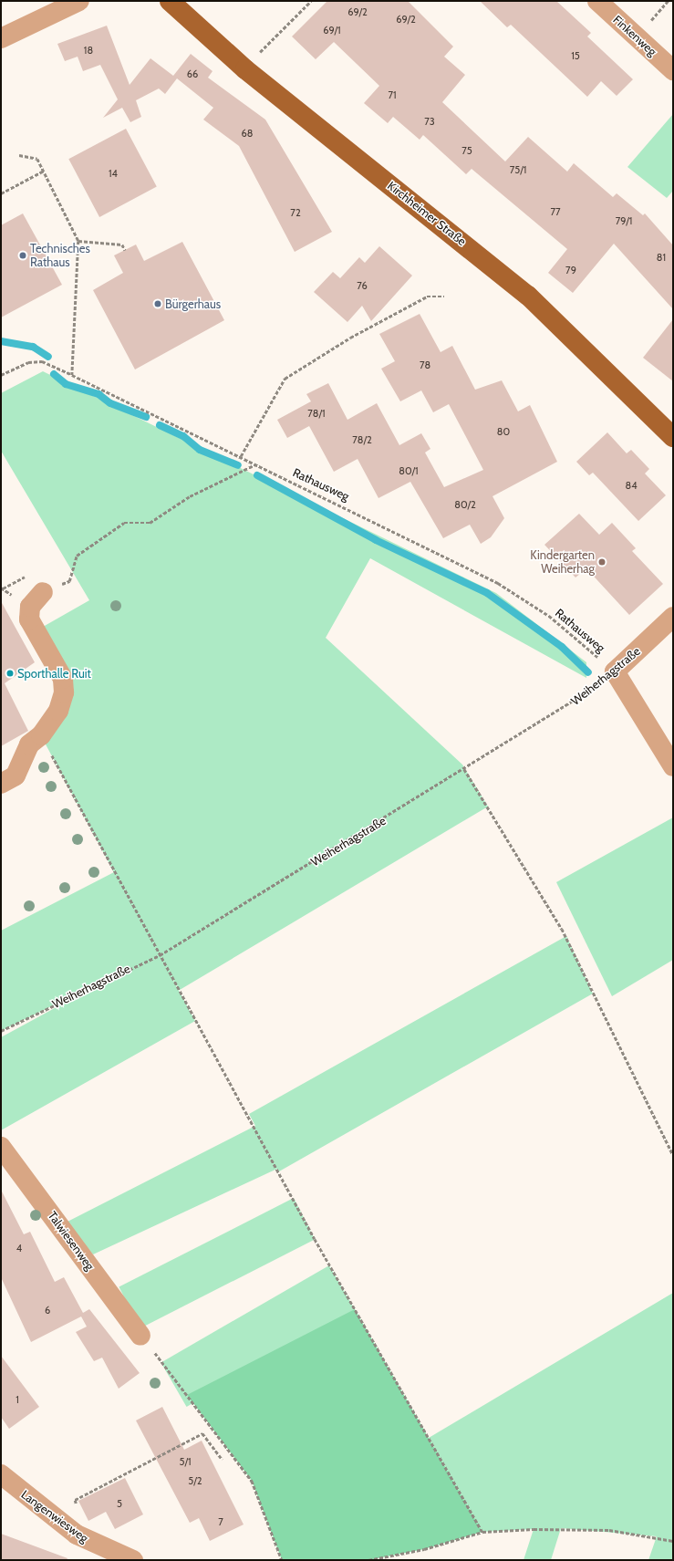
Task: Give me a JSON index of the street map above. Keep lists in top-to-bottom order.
{
  "streets": {
    "main road": ["Kirchheimer Straße"],
    "street": [
      "Finkenweg",
      "Weiherhagstraße",
      "Talwiesenweg",
      "Langenwiesweg"
    ],
    "path": ["Rathausweg"]
  },
  "crossings": [
    ["Rathausweg", "Weiherhagstraße"]
  ],
  "places": [
    "Technisches Rathaus",
    "Bürgerhaus",
    "Kindergarten Weiherhag",
    "Sporthalle Ruit"
  ],
  "house_numbers": [
    "69/2",
    "69/2",
    "69/1",
    "18",
    "15",
    "66",
    "71",
    "73",
    "68",
    "75",
    "75/1",
    "14",
    "77",
    "72",
    "79/1",
    "81",
    "79",
    "76",
    "78",
    "78/1",
    "80",
    "78/2",
    "80/1",
    "84",
    "80/2",
    "4",
    "6",
    "1",
    "5/1",
    "5/2",
    "5",
    "7"
  ]
}
